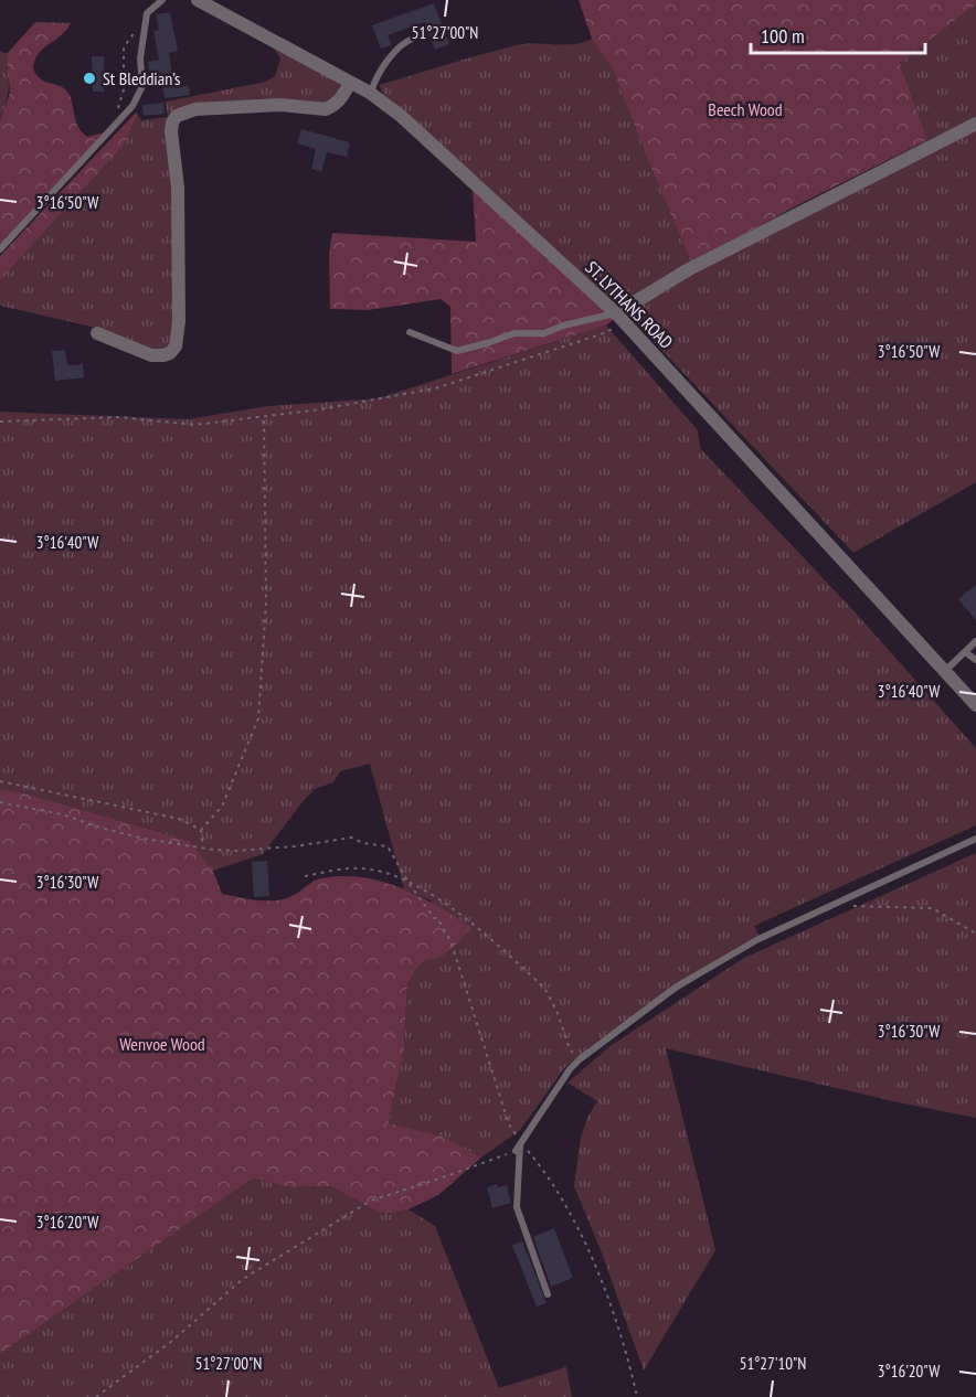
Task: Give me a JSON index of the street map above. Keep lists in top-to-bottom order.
{
  "streets": {
    "street": ["ST. LYTHANS ROAD"]
  },
  "parks": ["Beech Wood", "Wenvoe Wood"],
  "places": ["St Bleddian’s"],
  "scale_bar": "100 m",
  "coordinates": [
    "51°27'00\"N",
    "3°16'50\"W",
    "3°16'40\"W",
    "3°16'30\"W",
    "3°16'20\"W",
    "51°27'10\"N"
  ]
}
